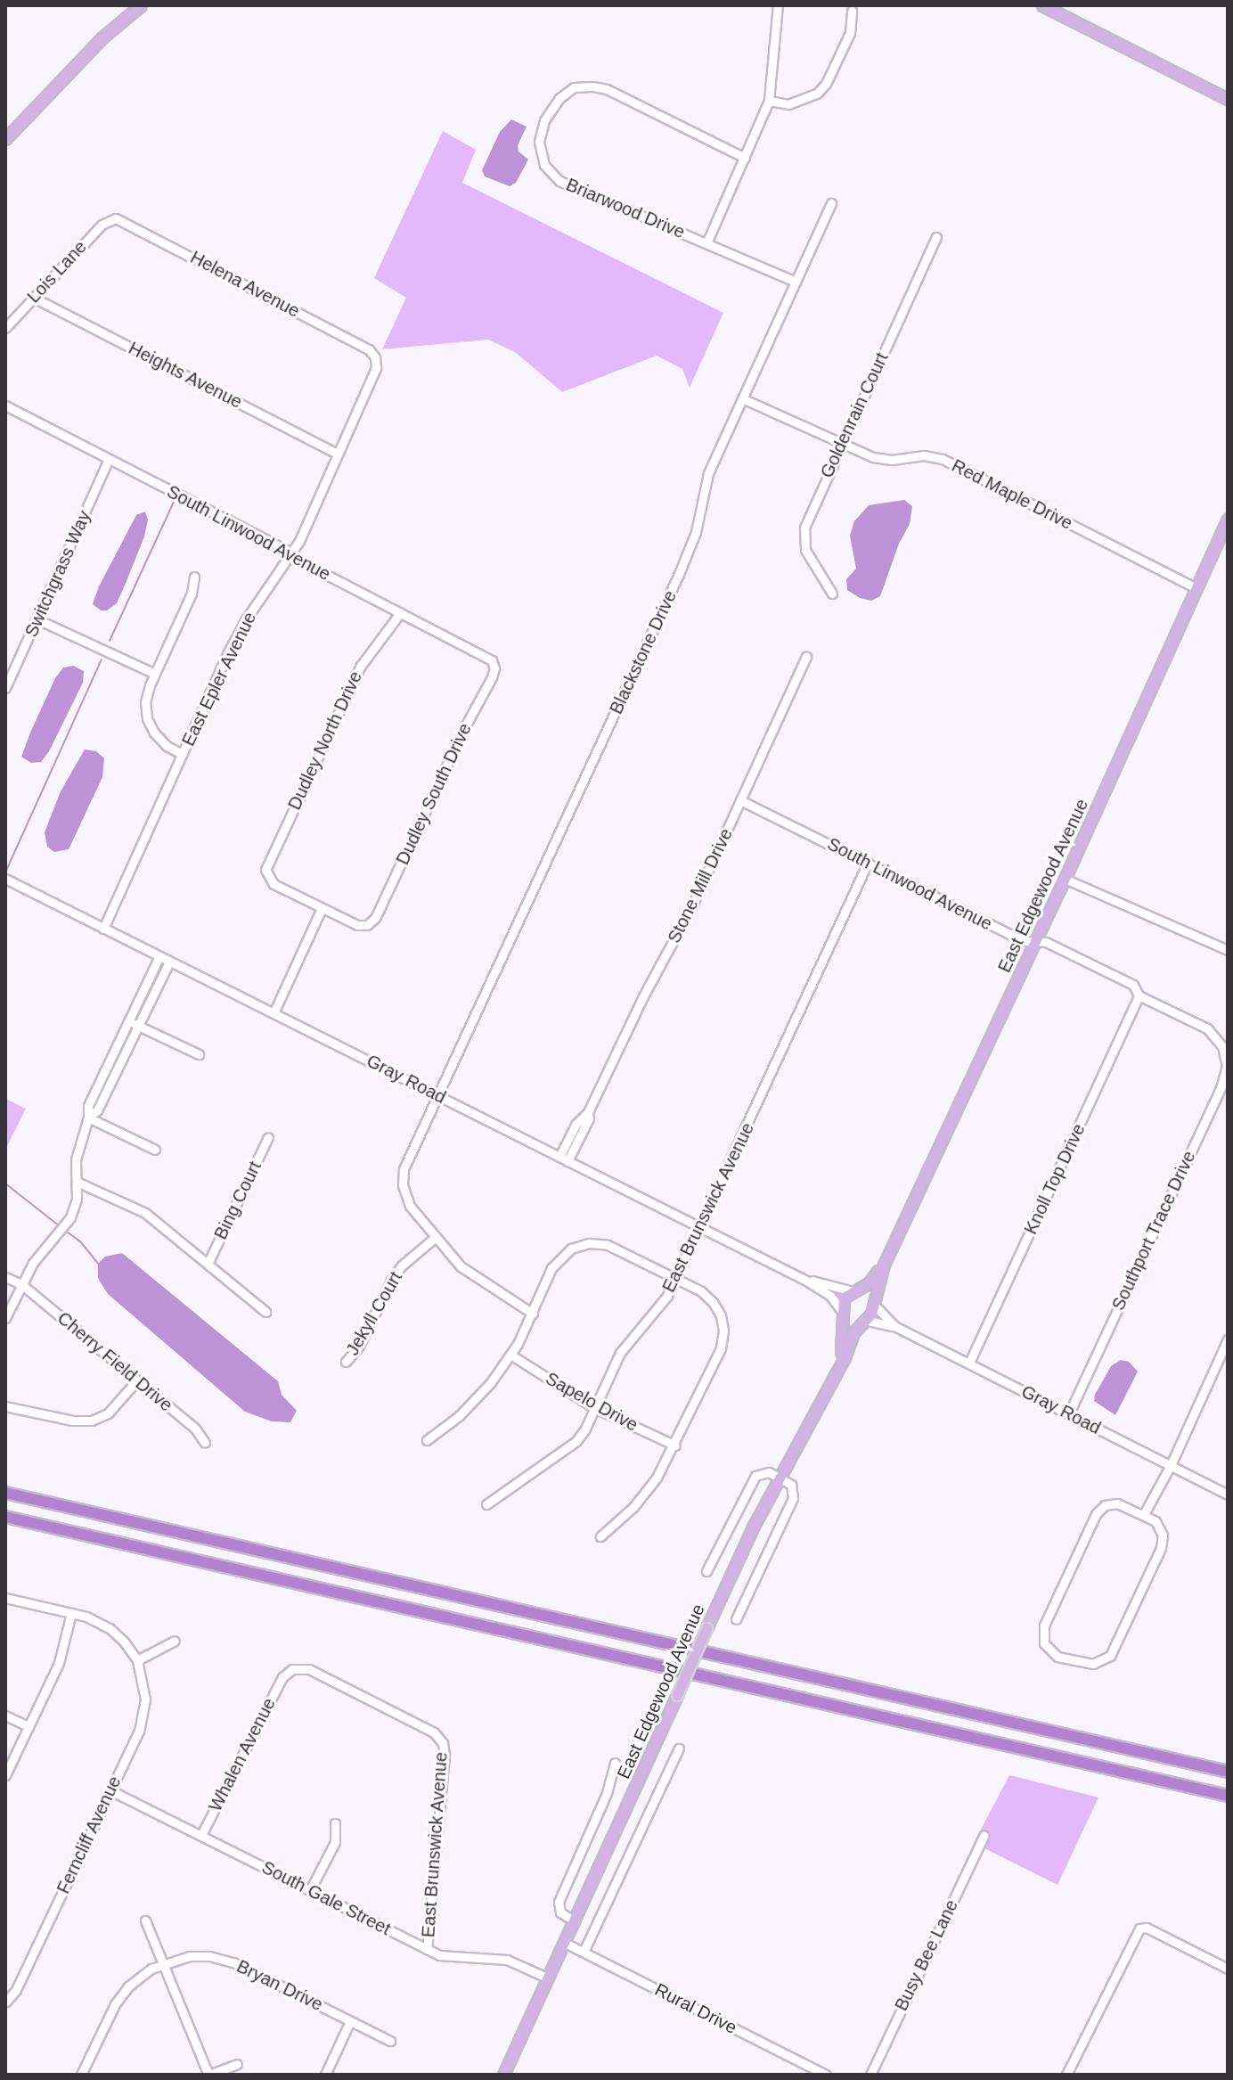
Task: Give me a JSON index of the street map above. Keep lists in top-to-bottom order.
{
  "streets": {
    "main road": ["East Edgewood Avenue"],
    "street": [
      "Briarwood Drive",
      "Lois Lane",
      "Helena Avenue",
      "Heights Avenue",
      "Goldenrain Court",
      "Red Maple Drive",
      "South Linwood Avenue",
      "Switchgrass Way",
      "Blackstone Drive",
      "East Epler Avenue",
      "Dudley North Drive",
      "Dudley South Drive",
      "Stone Mill Drive",
      "Gray Road",
      "Knoll Top Drive",
      "Bing Court",
      "East Brunswick Avenue",
      "Southport Trace Drive",
      "Jekyll Court",
      "Cherry Field Drive",
      "Sapelo Drive",
      "Whalen Avenue",
      "Ferncliff Avenue",
      "South Gale Street",
      "Busy Bee Lane",
      "Bryan Drive",
      "Rural Drive"
    ]
  },
  "crossings": [
    ["Briarwood Drive", "Blackstone Drive"],
    ["Lois Lane", "Helena Avenue"],
    ["Lois Lane", "Heights Avenue"],
    ["Helena Avenue", "East Epler Avenue"],
    ["Heights Avenue", "East Epler Avenue"],
    ["Goldenrain Court", "Red Maple Drive"],
    ["Red Maple Drive", "Blackstone Drive"],
    ["Red Maple Drive", "East Edgewood Avenue"],
    ["South Linwood Avenue", "Switchgrass Way"],
    ["South Linwood Avenue", "East Epler Avenue"],
    ["South Linwood Avenue", "Dudley North Drive"],
    ["South Linwood Avenue", "Dudley South Drive"],
    ["South Linwood Avenue", "Stone Mill Drive"],
    ["South Linwood Avenue", "East Edgewood Avenue"],
    ["South Linwood Avenue", "Knoll Top Drive"],
    ["South Linwood Avenue", "East Brunswick Avenue"],
    ["South Linwood Avenue", "Southport Trace Drive"],
    ["Blackstone Drive", "Gray Road"],
    ["Blackstone Drive", "Jekyll Court"],
    ["East Epler Avenue", "Gray Road"],
    ["Dudley North Drive", "Dudley South Drive"],
    ["Stone Mill Drive", "Gray Road"],
    ["East Edgewood Avenue", "Gray Road"],
    ["East Edgewood Avenue", "South Gale Street"],
    ["East Edgewood Avenue", "Rural Drive"],
    ["Gray Road", "Knoll Top Drive"],
    ["Gray Road", "East Brunswick Avenue"],
    ["Gray Road", "Southport Trace Drive"],
    ["East Brunswick Avenue", "Sapelo Drive"],
    ["East Brunswick Avenue", "Whalen Avenue"],
    ["East Brunswick Avenue", "South Gale Street"],
    ["Whalen Avenue", "South Gale Street"],
    ["Ferncliff Avenue", "South Gale Street"]
  ]
}
